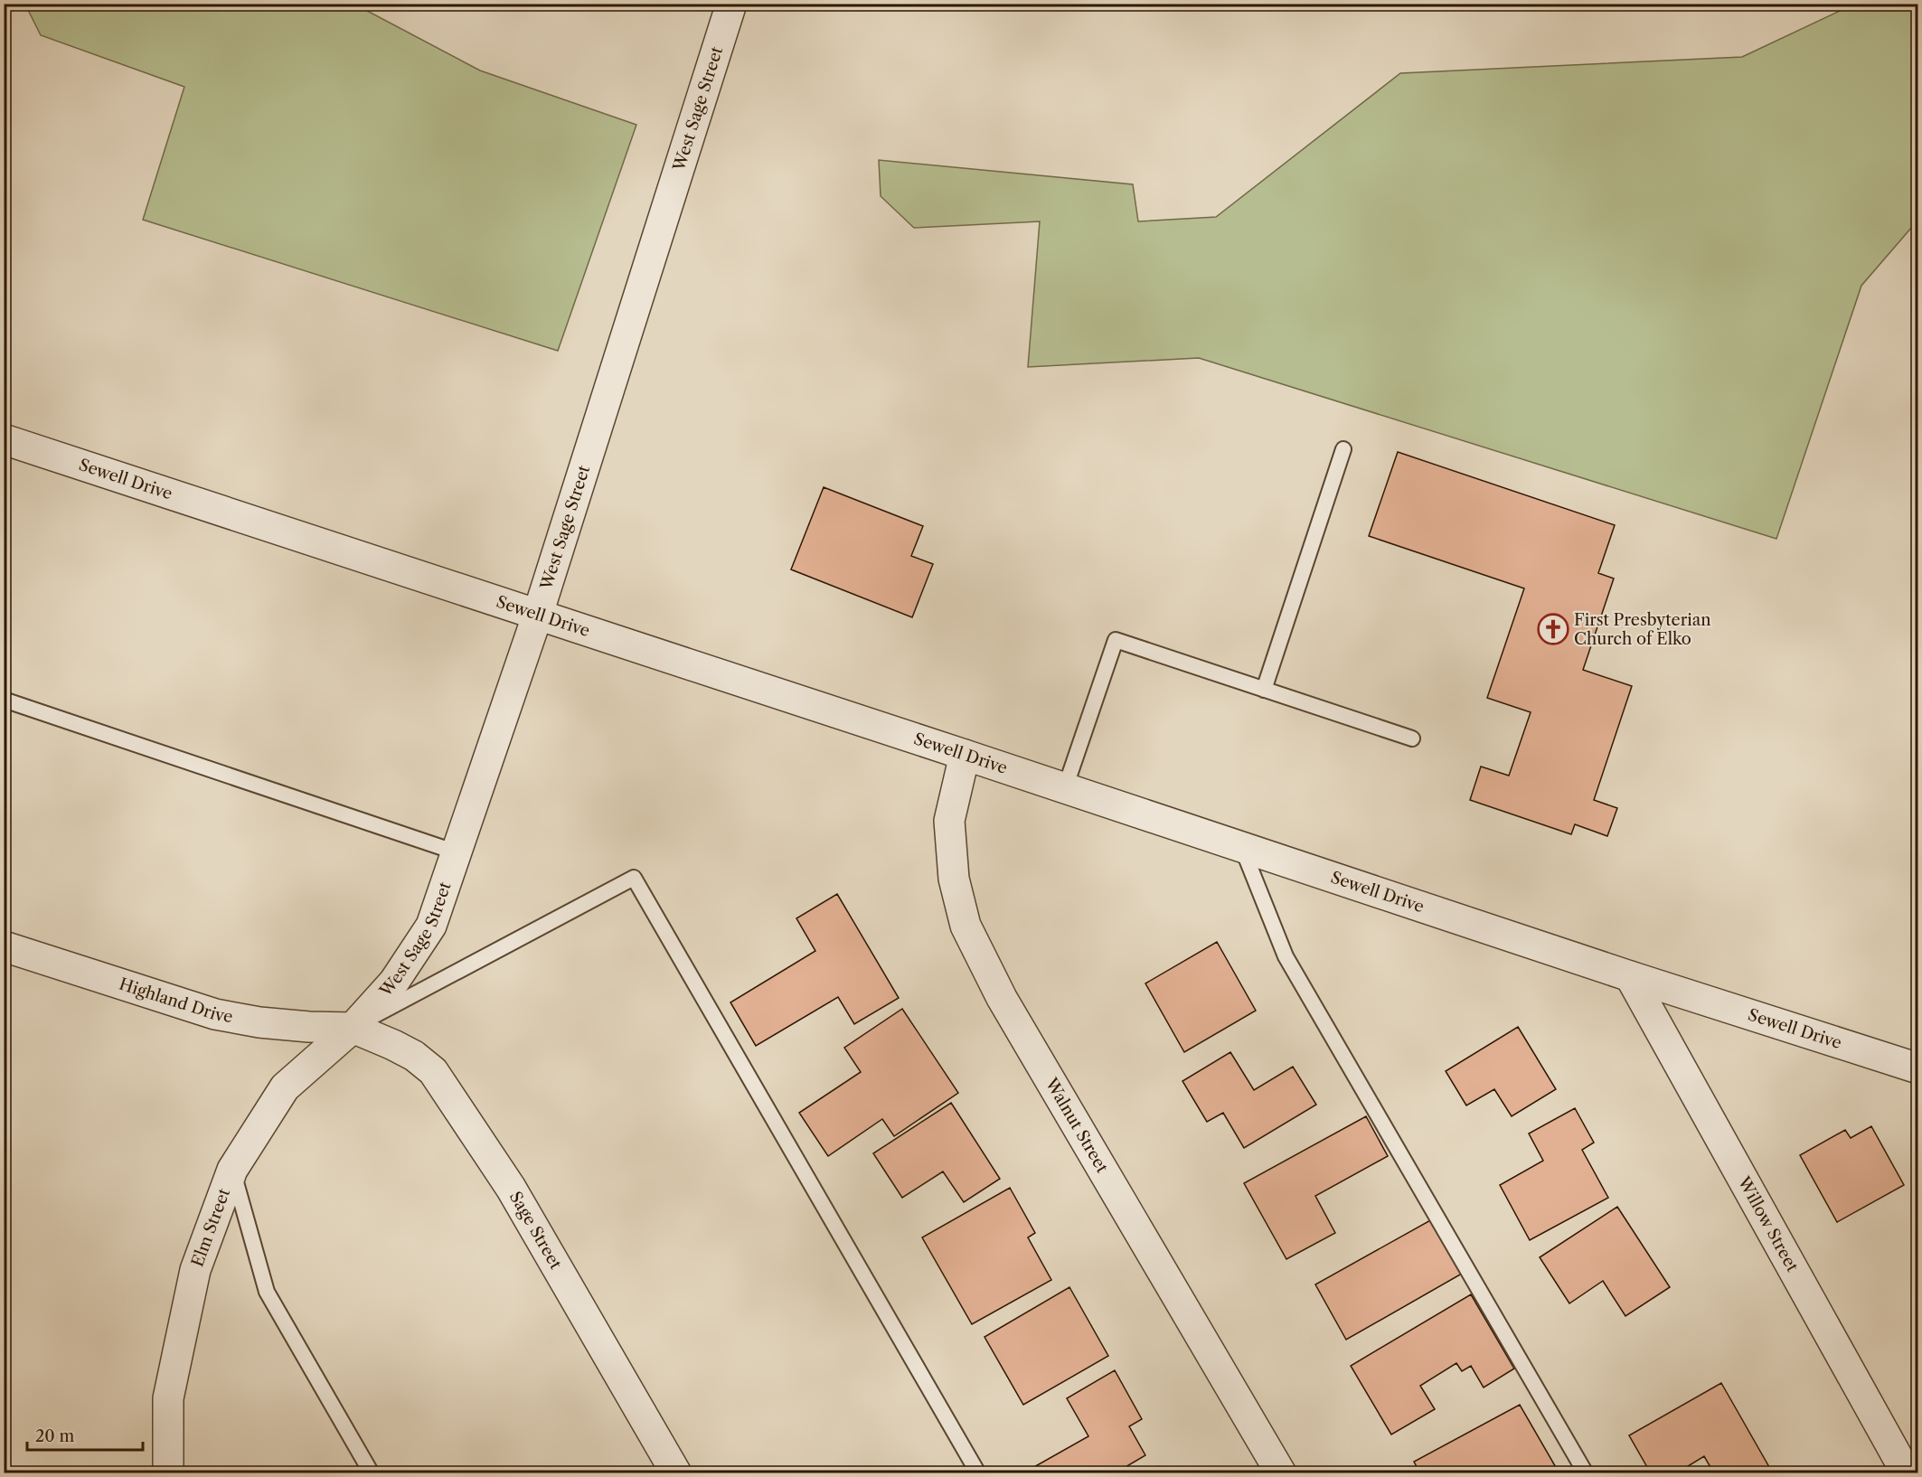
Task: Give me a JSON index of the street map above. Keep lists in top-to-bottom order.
{
  "streets": {
    "street": [
      "West Sage Street",
      "Sewell Drive",
      "Highland Drive",
      "Walnut Street",
      "Willow Street",
      "Elm Street",
      "Sage Street"
    ]
  },
  "crossings": [
    ["West Sage Street", "Sewell Drive"],
    ["West Sage Street", "Highland Drive"],
    ["West Sage Street", "Elm Street"],
    ["West Sage Street", "Sage Street"],
    ["Sewell Drive", "Walnut Street"],
    ["Sewell Drive", "Willow Street"],
    ["Highland Drive", "Elm Street"],
    ["Highland Drive", "Sage Street"],
    ["Elm Street", "Sage Street"]
  ],
  "places": {
    "church": ["First Presbyterian Church of Elko"]
  },
  "scale_bar": "20 m"
}
